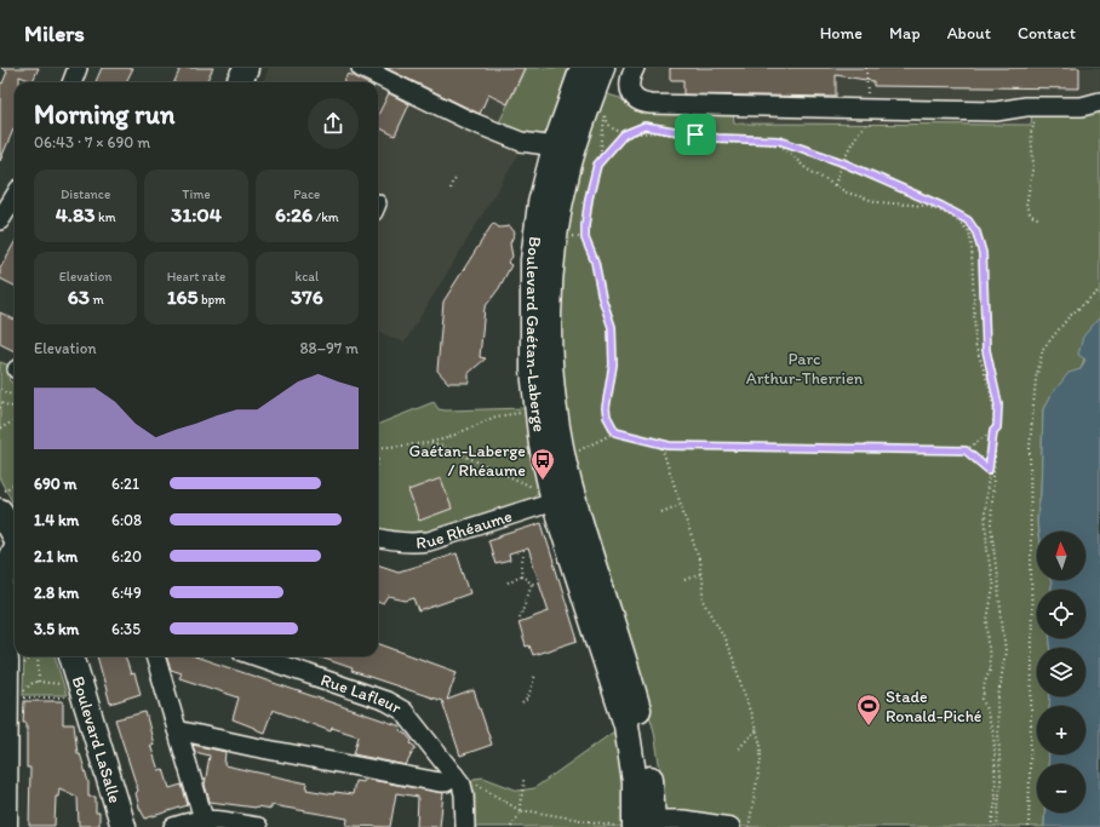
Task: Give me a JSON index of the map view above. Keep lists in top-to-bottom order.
{
  "streets": {
    "main road": ["Boulevard Gaétan-Laberge", "Boulevard LaSalle"],
    "street": ["Rue Rhéaume", "Rue Lafleur"]
  },
  "crossings": [
    ["Boulevard Gaétan-Laberge", "Rue Rhéaume"]
  ],
  "parks": ["Parc Arthur-Therrien"],
  "places": {
    "bus stop": ["Gaétan-Laberge / Rhéaume"],
    "sports": ["Stade Ronald-Piché"]
  },
  "north": "top",
  "page": {
    "header": "Milers",
    "nav": [
      "Home",
      "Map",
      "About",
      "Contact"
    ],
    "heading": ["Morning run", "06:43 · 7 × 690 m"],
    "stats": [
      ["Distance", "4.83 km"],
      ["Time", "31:04"],
      ["Pace", "6:26 /km"],
      ["Elevation", "63 m"],
      ["Heart rate", "165 bpm"],
      ["kcal", "376"]
    ],
    "chart": ["Elevation", "88–97 m"],
    "list": [
      {
        "name": "690 m",
        "note": "6:21"
      },
      {
        "name": "1.4 km",
        "note": "6:08"
      },
      {
        "name": "2.1 km",
        "note": "6:20"
      },
      {
        "name": "2.8 km",
        "note": "6:49"
      },
      {
        "name": "3.5 km",
        "note": "6:35"
      }
    ],
    "map_buttons": ["+", "−"]
  }
}
